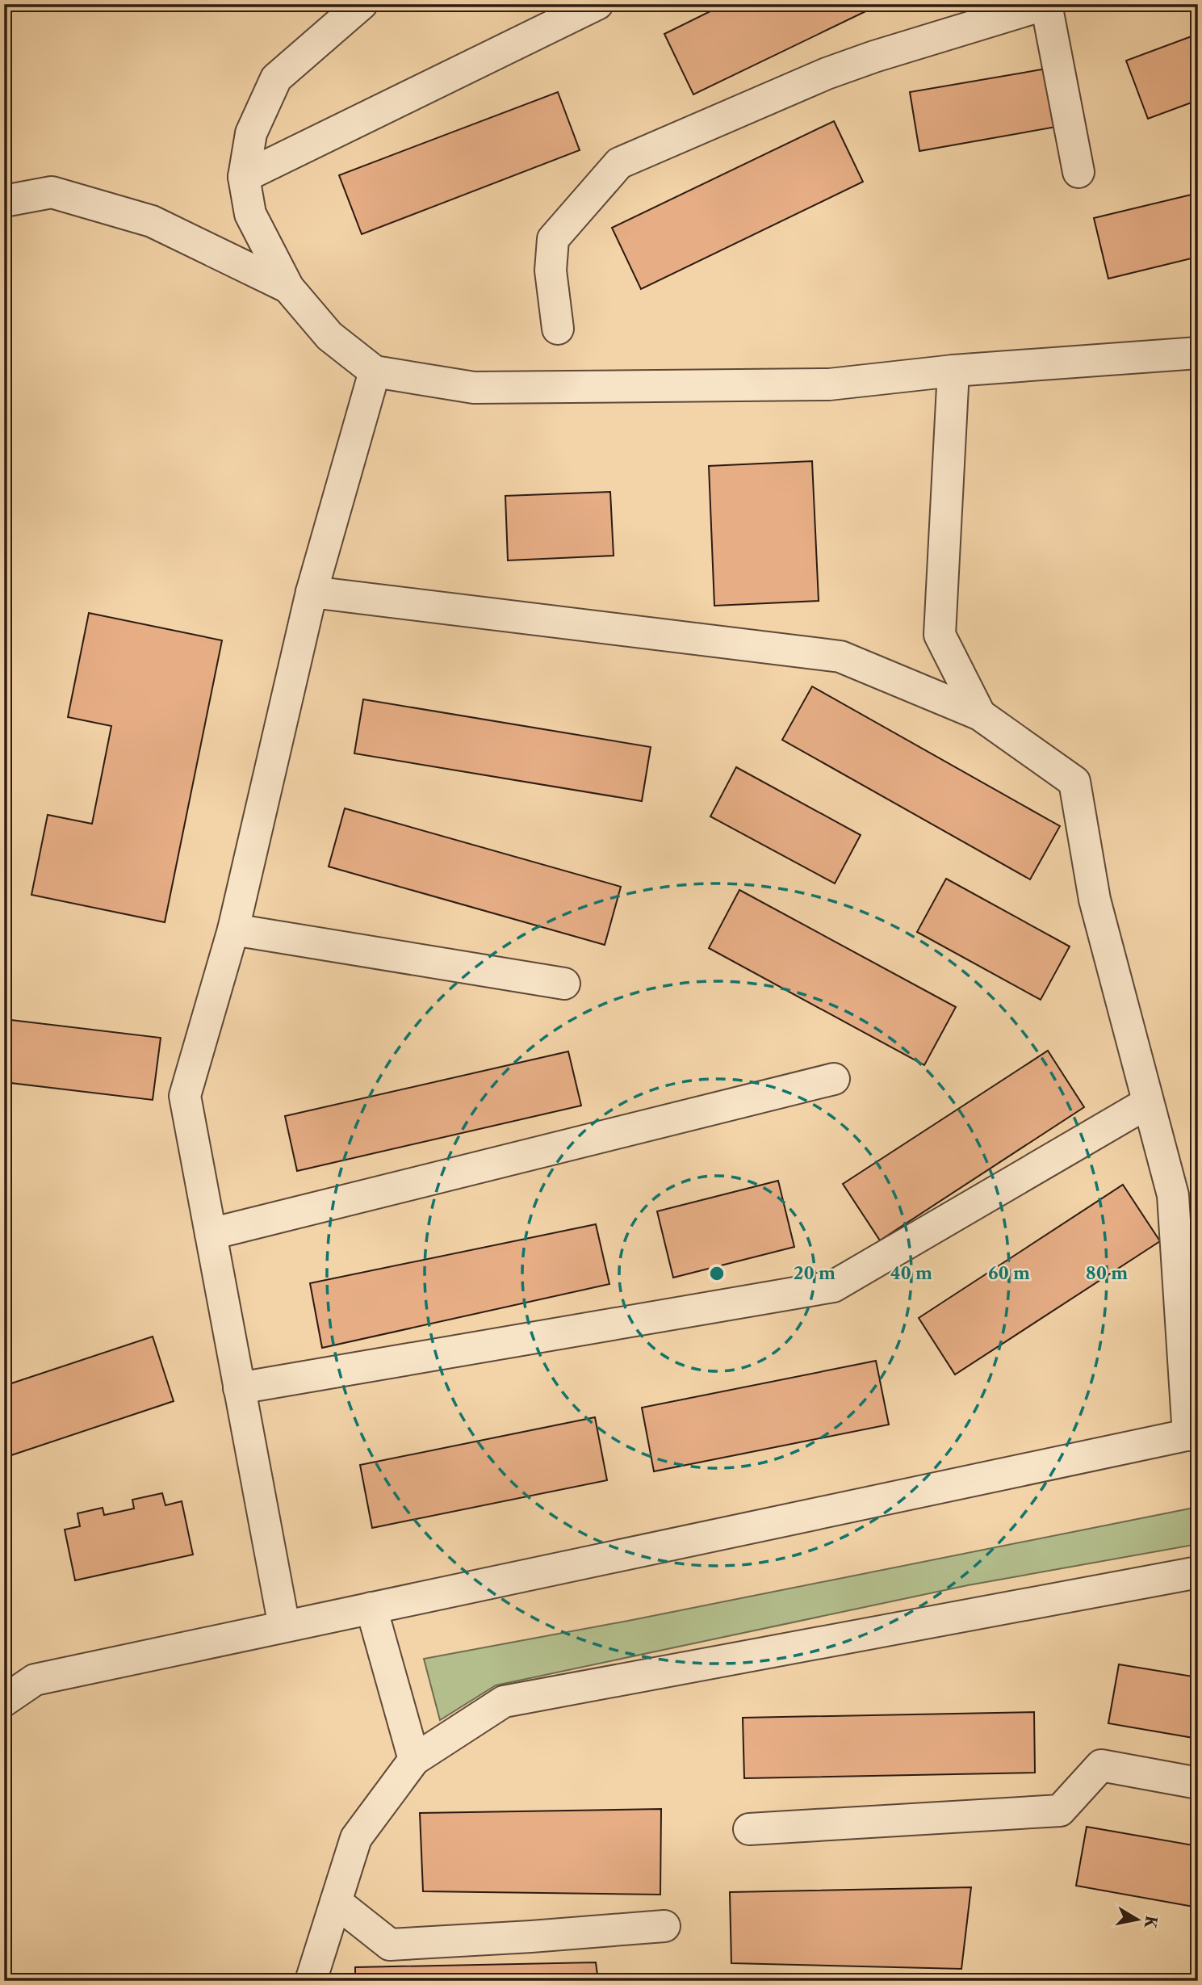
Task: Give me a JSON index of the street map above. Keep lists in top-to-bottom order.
{
  "north": "right",
  "rings": [
    "20 m",
    "40 m",
    "60 m",
    "80 m"
  ]
}
